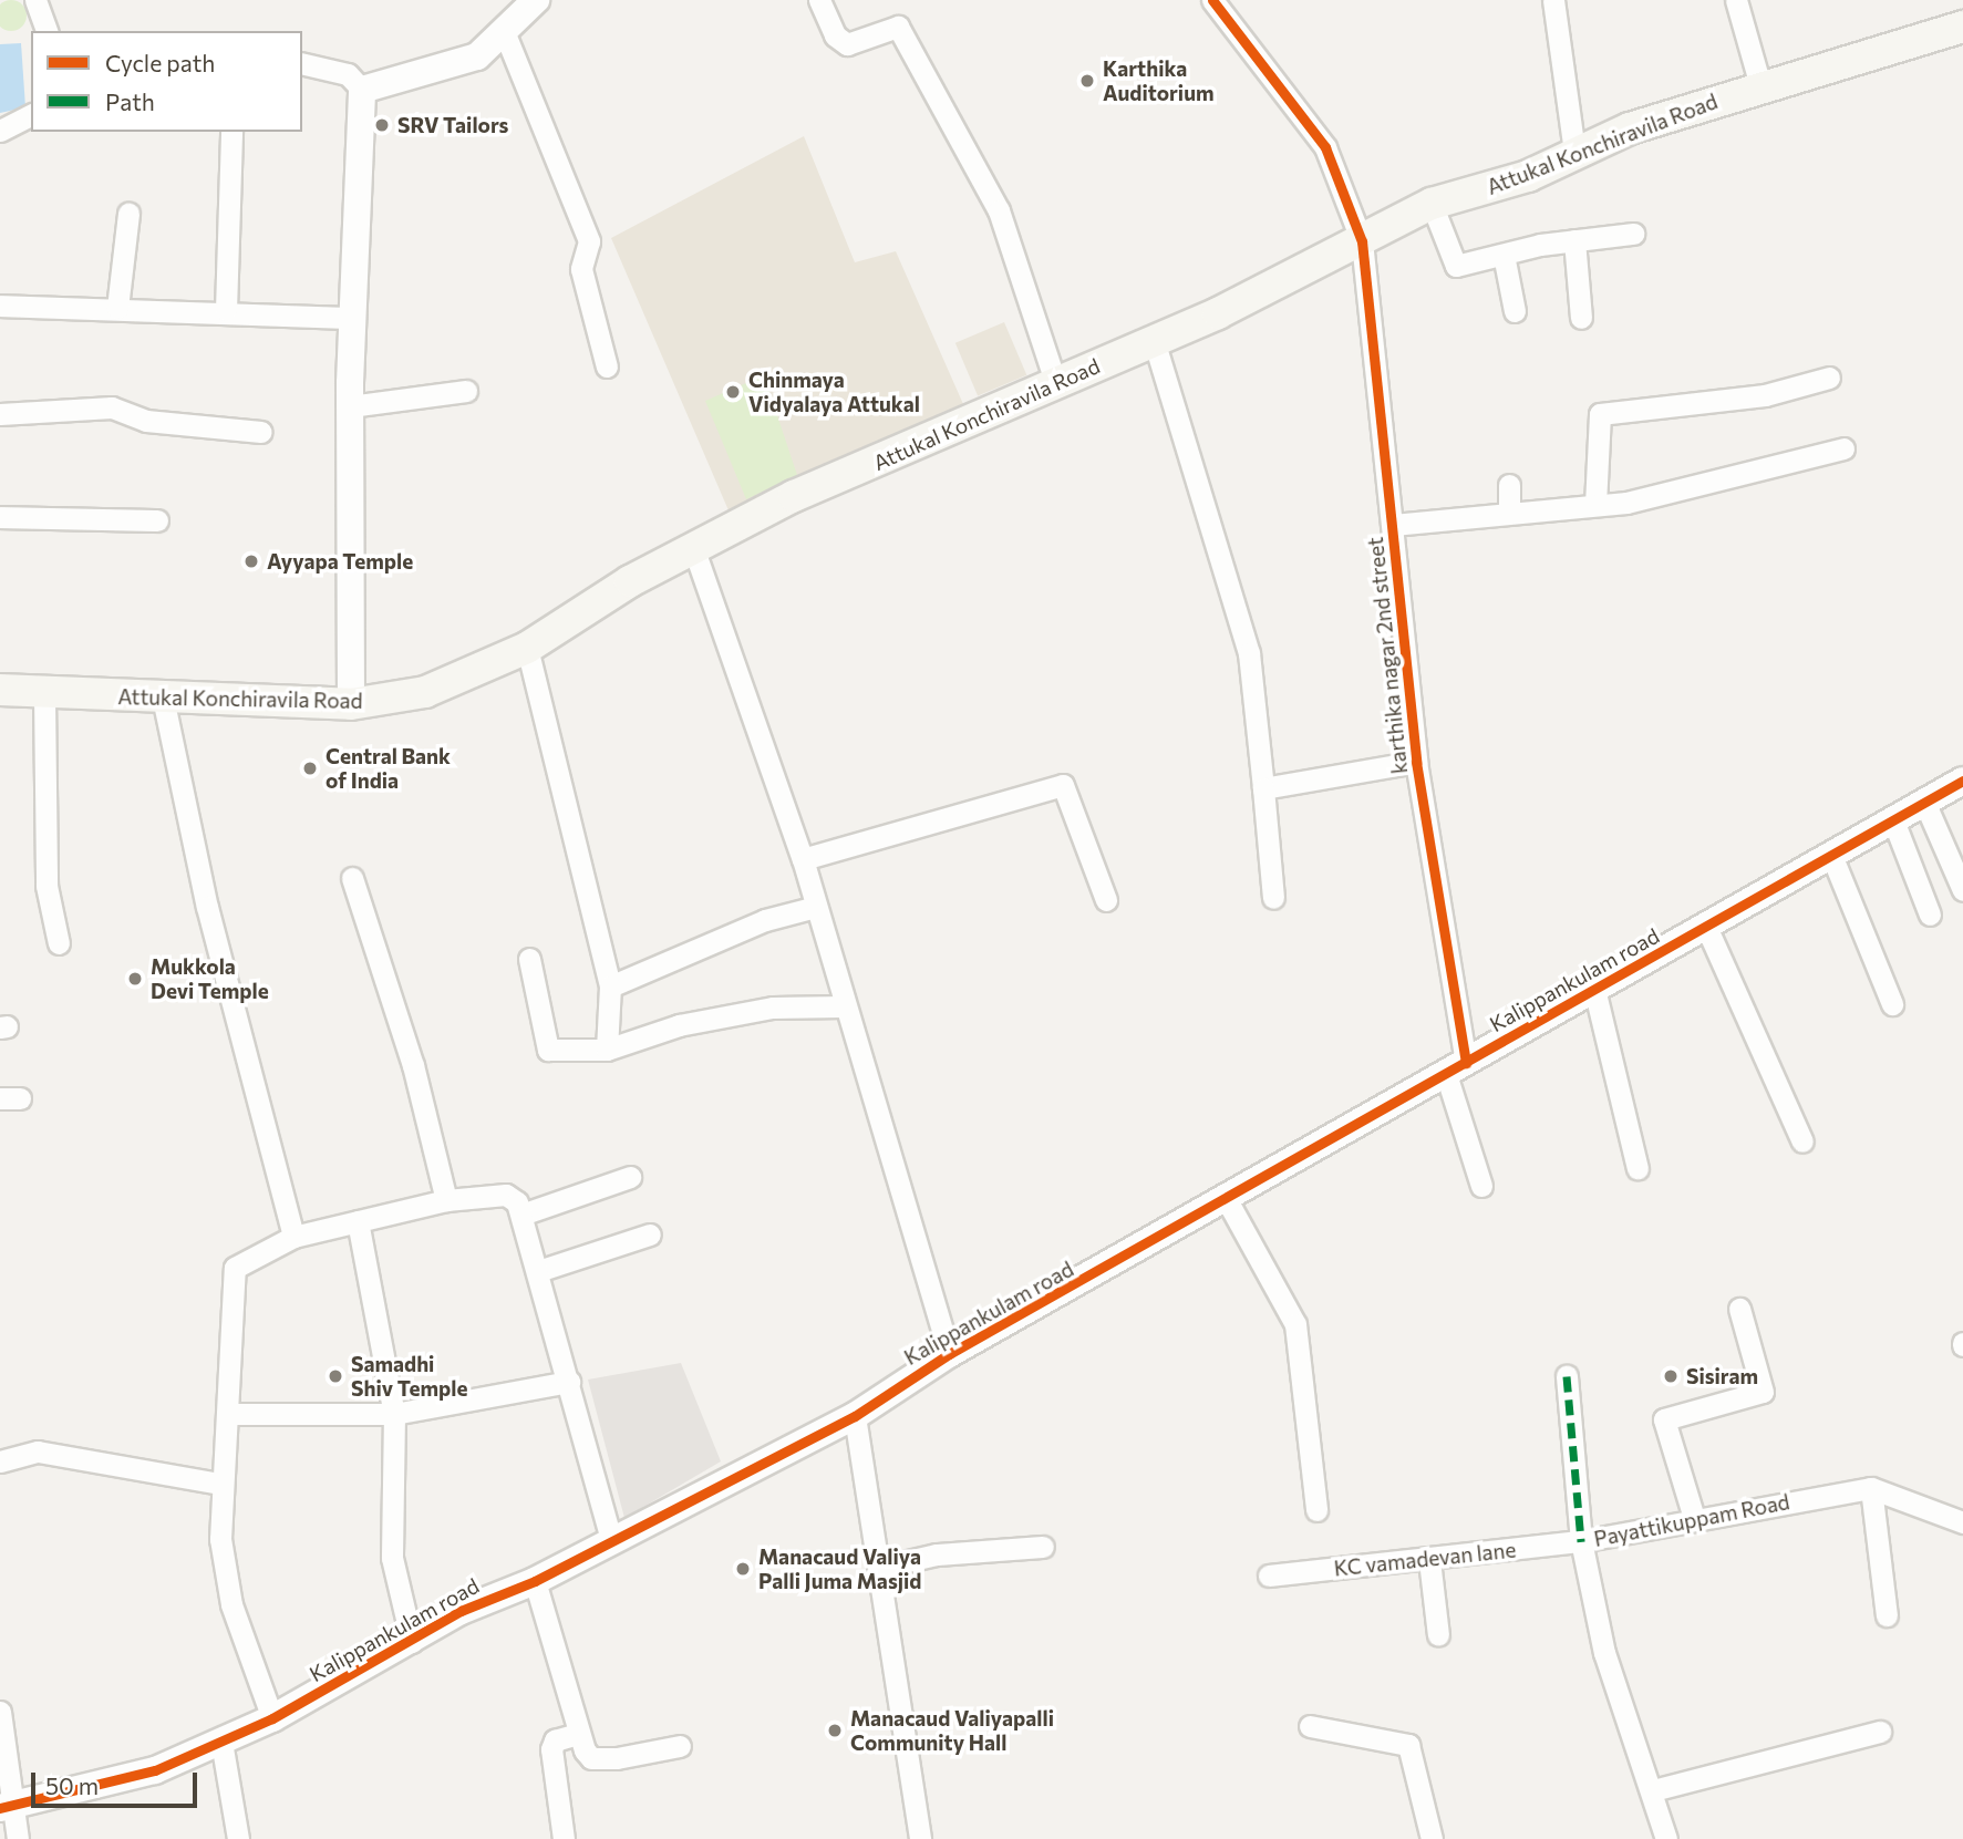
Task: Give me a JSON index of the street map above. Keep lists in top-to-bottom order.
{
  "streets": {
    "main road": ["Attukal Konchiravila Road"],
    "street": [
      "karthika nagar 2nd street",
      "Kalippankulam road",
      "Payattikuppam Road",
      "KC vamadevan lane"
    ]
  },
  "crossings": [
    ["Attukal Konchiravila Road", "karthika nagar 2nd street"],
    ["karthika nagar 2nd street", "Kalippankulam road"],
    ["Payattikuppam Road", "KC vamadevan lane"]
  ],
  "places": [
    "Karthika Auditorium",
    "SRV Tailors",
    "Chinmaya Vidyalaya Attukal",
    "Ayyapa Temple",
    "Central Bank of India",
    "Mukkola Devi Temple",
    "Samadhi Shiv Temple",
    "Sisiram",
    "Manacaud Valiya Palli Juma Masjid",
    "Manacaud Valiyapalli Community Hall"
  ],
  "legend": ["Cycle path", "Path"],
  "scale_bar": "50 m"
}
